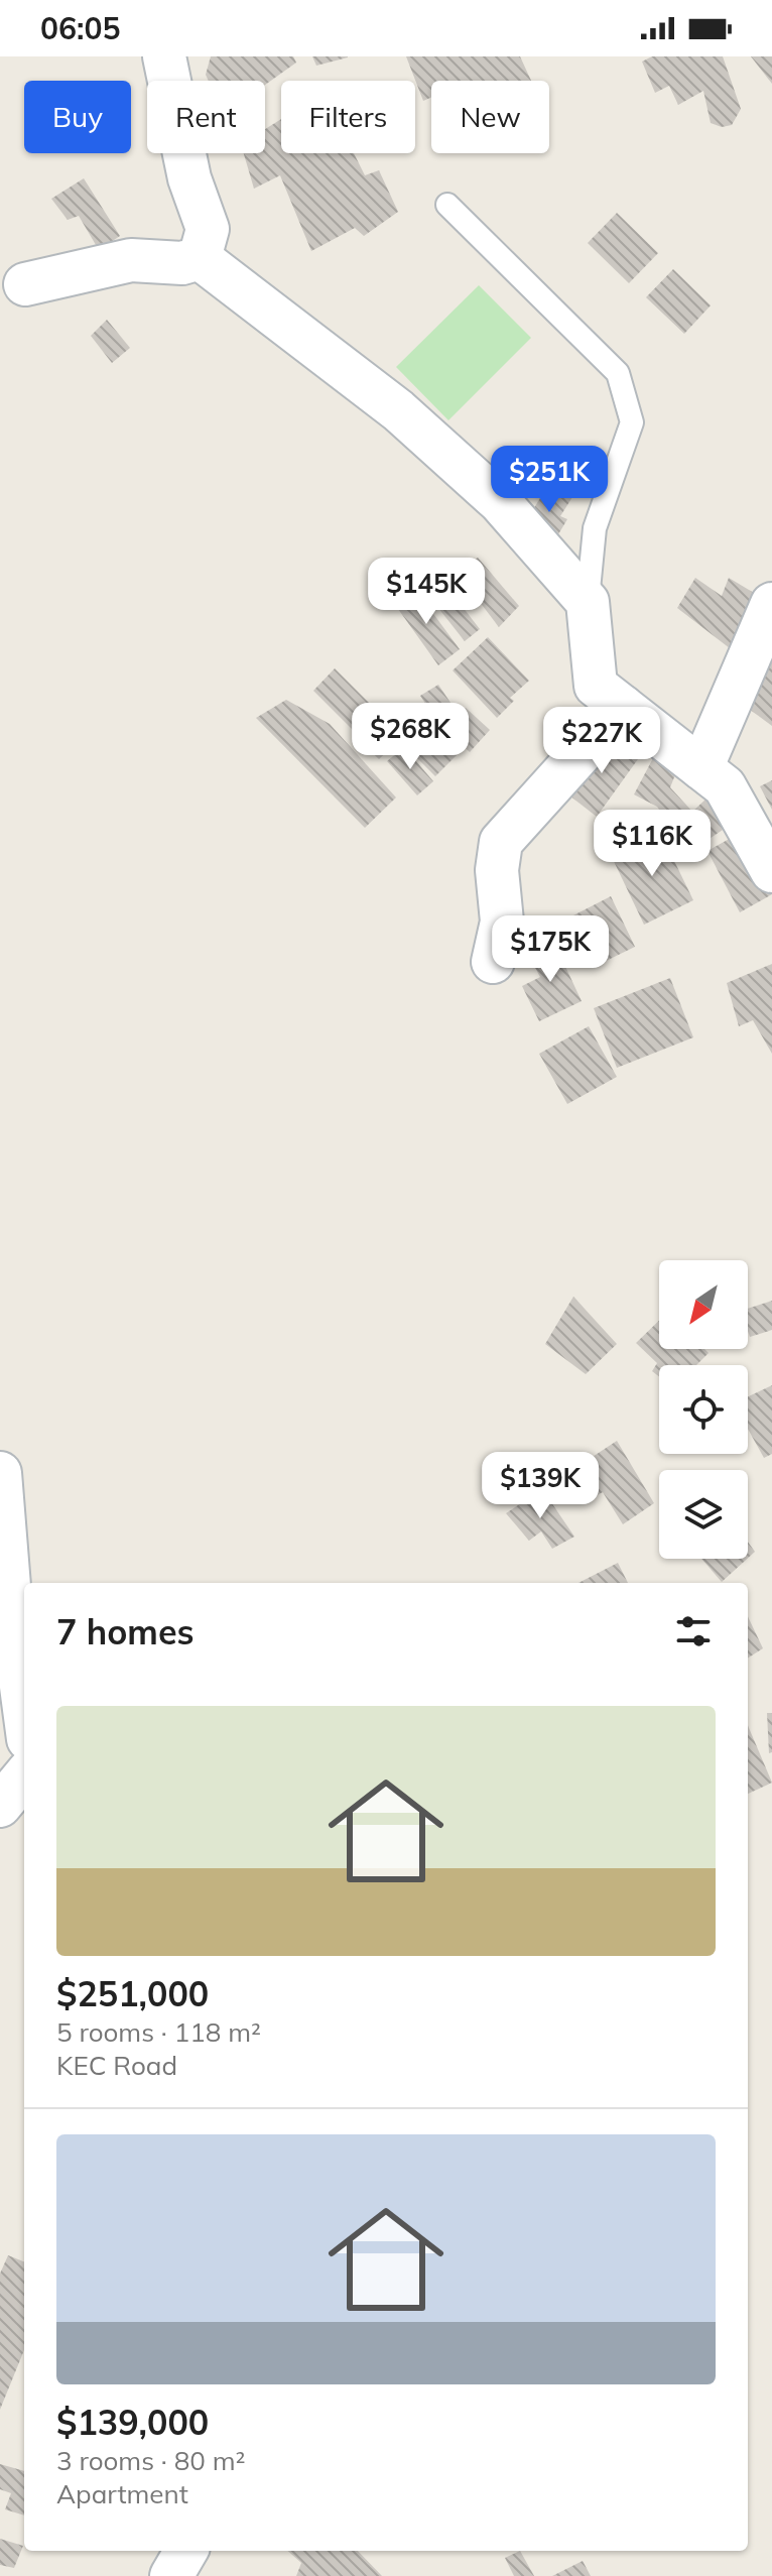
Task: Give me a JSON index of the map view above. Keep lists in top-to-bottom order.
{
  "north": "bottom left",
  "page": {
    "status": "06:05",
    "chip": [
      "Buy",
      "Rent",
      "Filters",
      "New"
    ],
    "price": [
      "$251K",
      "$145K",
      "$268K",
      "$227K",
      "$116K",
      "$175K",
      "$139K"
    ],
    "heading": "7 homes",
    "list": [
      {
        "name": "$251,000",
        "note": "5 rooms · 118 m² · KEC Road"
      },
      {
        "name": "$139,000",
        "note": "3 rooms · 80 m² · Apartment"
      }
    ]
  }
}
